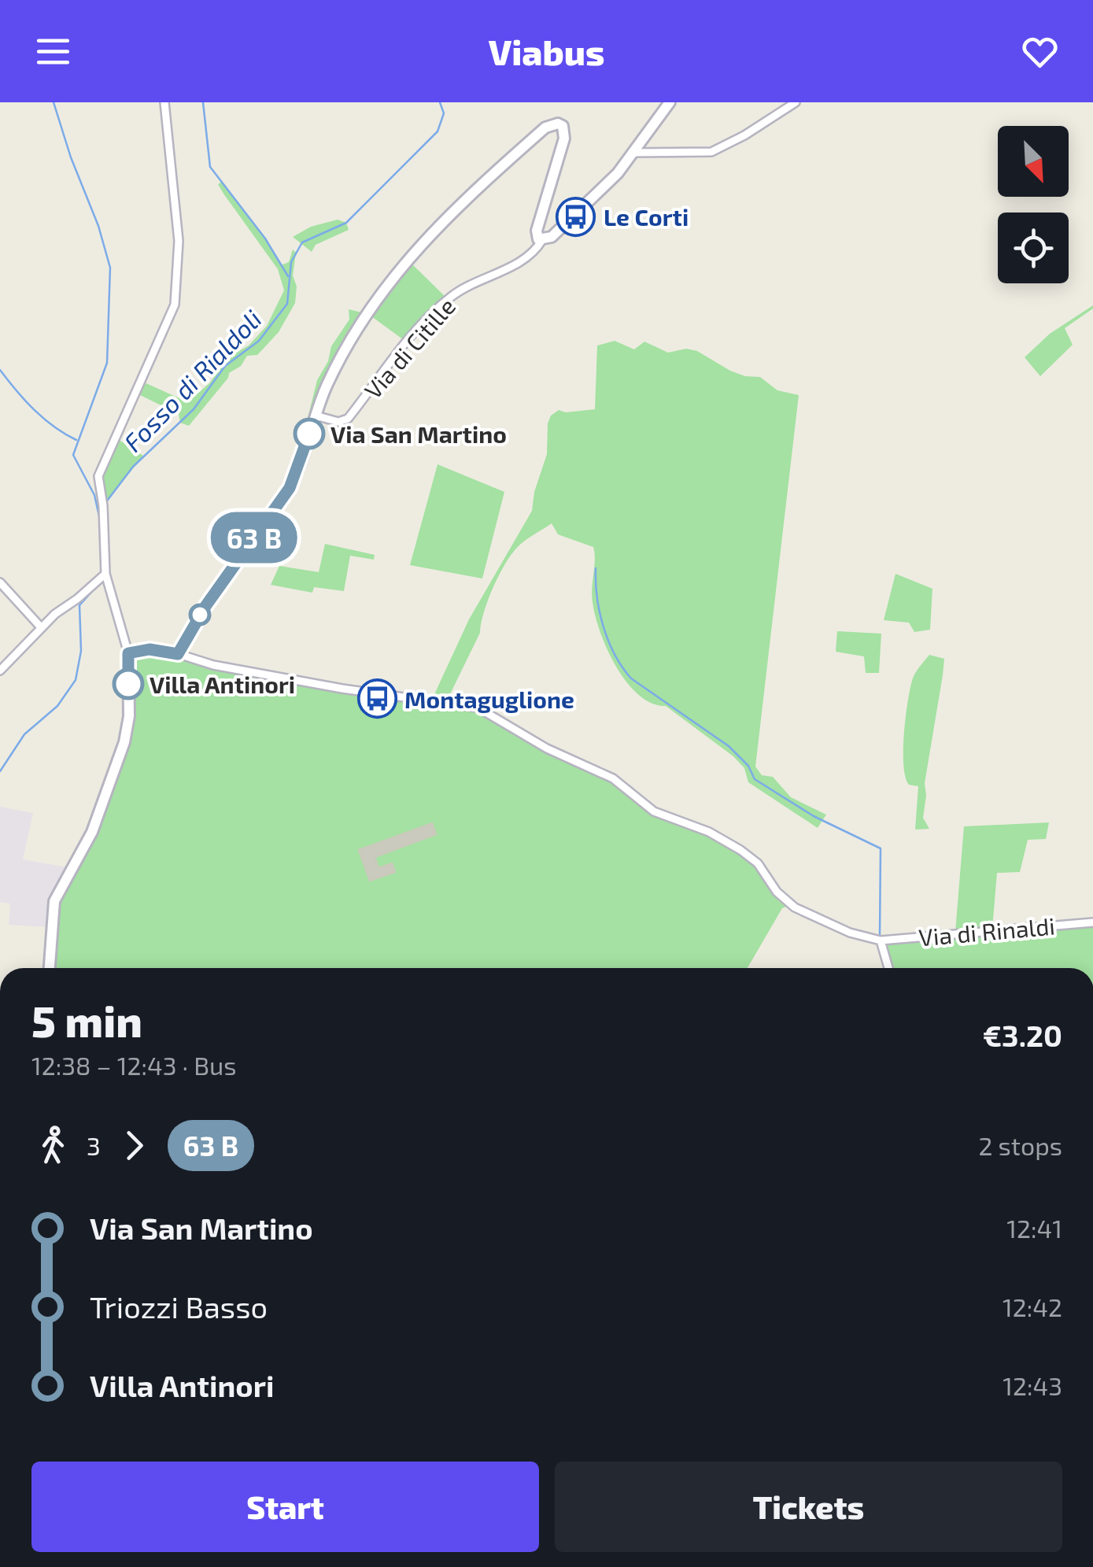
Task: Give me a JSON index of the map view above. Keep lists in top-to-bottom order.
{
  "streets": {
    "street": ["Via di Citille", "Via di Rinaldi"]
  },
  "water": ["Fosso di Rialdoli"],
  "places": {
    "bus stop": ["Le Corti", "Montaguglione"],
    "other": ["Via San Martino", "Villa Antinori"]
  },
  "north": "bottom right",
  "page": {
    "header": "Viabus",
    "on_map": "63 B",
    "heading": ["5 min", "12:38 – 12:43 · Bus", "€3.20"],
    "legs": ["3", "63 B", "2 stops"],
    "list": [
      {
        "name": "Via San Martino",
        "value": "12:41"
      },
      {
        "name": "Triozzi Basso",
        "value": "12:42"
      },
      {
        "name": "Villa Antinori",
        "value": "12:43"
      }
    ],
    "buttons": ["Start", "Tickets"]
  }
}
